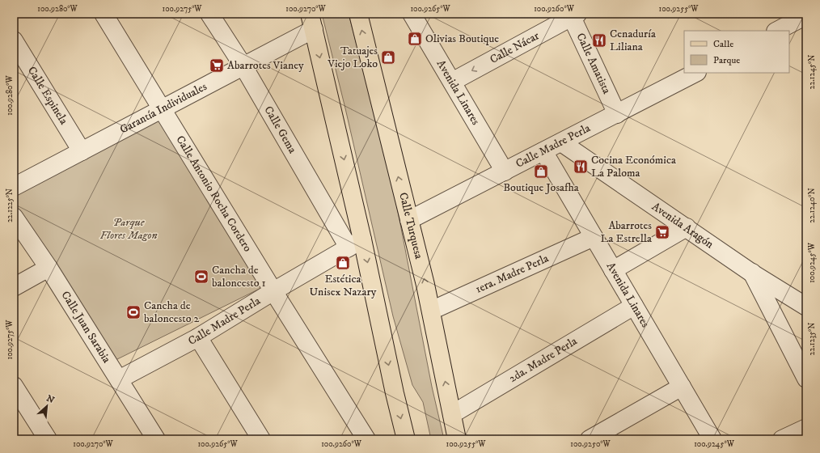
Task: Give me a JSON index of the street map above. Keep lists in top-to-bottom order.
{
  "streets": {
    "main road": ["Calle Turquesa"],
    "street": [
      "Calle Nácar",
      "Calle Amatista",
      "Avenida Linares",
      "Calle Espinela",
      "Garantía Individuales",
      "Calle Gema",
      "Calle Madre Perla",
      "Calle Antonio Rocha Cordero",
      "Avenida Aragón",
      "1era. Madre Perla",
      "Calle Juan Sarabia",
      "2da. Madre Perla"
    ]
  },
  "crossings": [
    ["Calle Nácar", "Calle Amatista"],
    ["Calle Nácar", "Avenida Linares"],
    ["Calle Amatista", "Calle Madre Perla"],
    ["Avenida Linares", "Calle Madre Perla"],
    ["Avenida Linares", "1era. Madre Perla"],
    ["Avenida Linares", "2da. Madre Perla"],
    ["Calle Espinela", "Garantía Individuales"],
    ["Garantía Individuales", "Calle Gema"],
    ["Garantía Individuales", "Calle Antonio Rocha Cordero"],
    ["Calle Gema", "Calle Madre Perla"],
    ["Calle Madre Perla", "Calle Antonio Rocha Cordero"],
    ["Calle Madre Perla", "Calle Turquesa"],
    ["Calle Madre Perla", "Avenida Aragón"],
    ["Calle Madre Perla", "Calle Juan Sarabia"],
    ["Calle Turquesa", "1era. Madre Perla"],
    ["Calle Turquesa", "2da. Madre Perla"]
  ],
  "one_way": ["Calle Nácar"],
  "parks": ["Parque Flores Magon"],
  "places": {
    "shop": [
      "Olivias Boutique",
      "Tatuajes Viejo Loko",
      "Boutique Josafha",
      "Estética Unisex Nazary"
    ],
    "restaurant": ["Cenaduría Liliana", "Cocina Económica La Paloma"],
    "supermarket": ["Abarrotes Vianey", "Abarrotes La Estrella"],
    "sports": ["Cancha de baloncesto 1", "Cancha de baloncesto 2"]
  },
  "legend": ["Calle", "Parque"],
  "north": "top right",
  "coordinates": [
    "100.9280°W",
    "100.9275°W",
    "100.9270°W",
    "100.9265°W",
    "100.9260°W",
    "100.9255°W",
    "22.1245°N",
    "22.1240°N",
    "22.1225°N",
    "100.9245°W",
    "22.1235°N",
    "100.9250°W"
  ]
}
